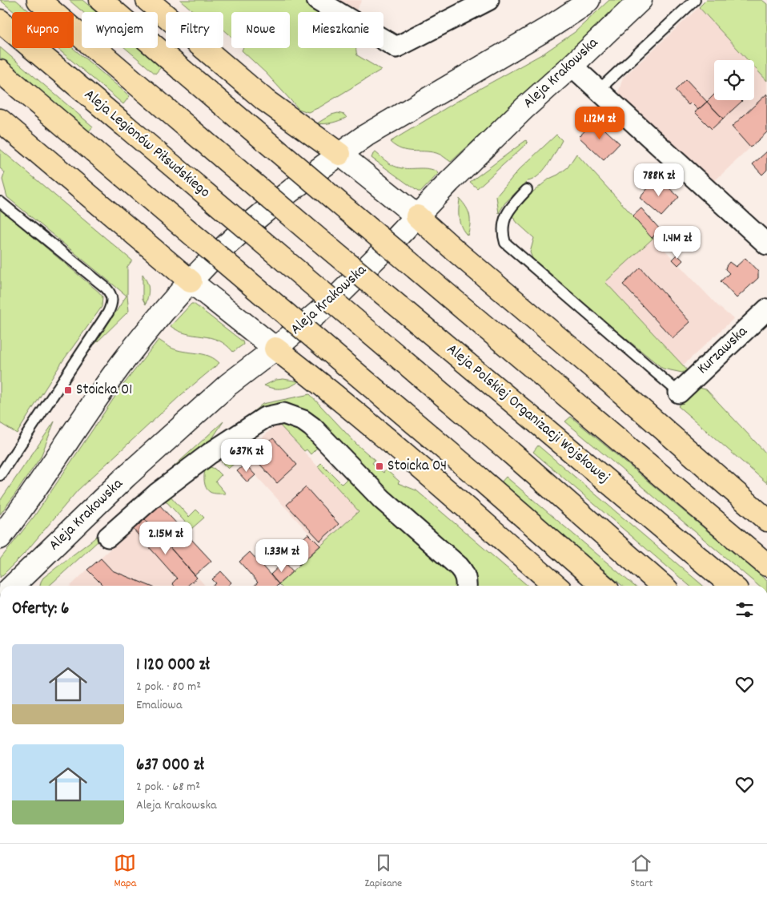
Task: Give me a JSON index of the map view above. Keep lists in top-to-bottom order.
{
  "streets": {
    "highway": ["Aleja Legionów Piłsudskiego", "Aleja Polskiej Organizacji Wojskowej"],
    "main road": ["Aleja Krakowska"],
    "street": ["Kurzawska"]
  },
  "places": {
    "transit": ["Stoicka 01", "Stoicka 04"]
  },
  "page": {
    "chip": [
      "Kupno",
      "Wynajem",
      "Filtry",
      "Nowe",
      "Mieszkanie"
    ],
    "price": [
      "1.12M zł",
      "788K zł",
      "1.4M zł",
      "637K zł",
      "2.15M zł",
      "1.33M zł"
    ],
    "heading": "Oferty: 6",
    "list": [
      {
        "name": "1 120 000 zł",
        "note": "2 pok. · 80 m² · Emaliowa"
      },
      {
        "name": "637 000 zł",
        "note": "2 pok. · 68 m² · Aleja Krakowska"
      }
    ],
    "tabs": ["Mapa", "Zapisane", "Start"]
  }
}
